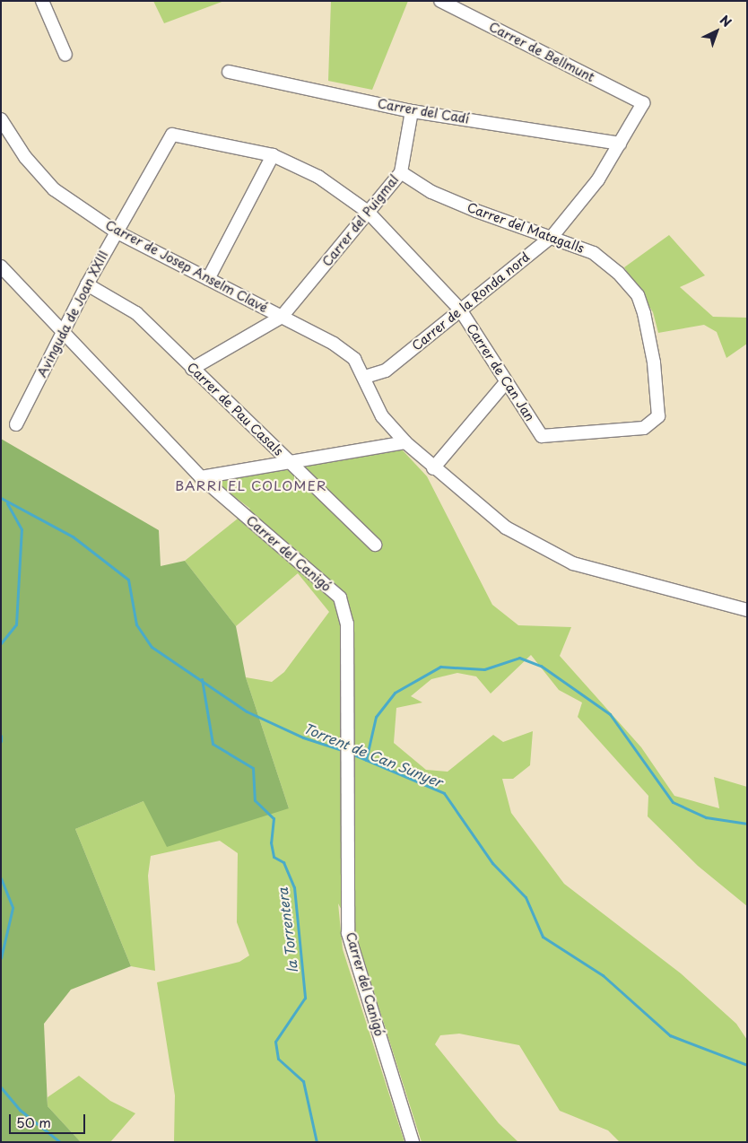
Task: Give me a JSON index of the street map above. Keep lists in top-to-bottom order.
{
  "streets": {
    "street": [
      "Carrer de Bellmunt",
      "Carrer del Cadí",
      "Carrer del Puigmal",
      "Carrer del Matagalls",
      "Carrer de Josep Anselm Clavé",
      "Carrer de la Ronda nord",
      "Avinguda de Joan XXIII",
      "Carrer de Can Jan",
      "Carrer de Pau Casals",
      "Carrer del Canigó"
    ]
  },
  "crossings": [
    ["Carrer de Bellmunt", "Carrer de la Ronda nord"],
    ["Carrer del Cadí", "Carrer del Puigmal"],
    ["Carrer del Cadí", "Carrer de la Ronda nord"],
    ["Carrer del Puigmal", "Carrer del Matagalls"],
    ["Carrer del Puigmal", "Carrer de Josep Anselm Clavé"],
    ["Carrer del Puigmal", "Carrer de Can Jan"],
    ["Carrer del Matagalls", "Carrer de la Ronda nord"],
    ["Carrer del Matagalls", "Carrer de Can Jan"],
    ["Carrer de Josep Anselm Clavé", "Carrer de la Ronda nord"],
    ["Carrer de Josep Anselm Clavé", "Avinguda de Joan XXIII"],
    ["Carrer de la Ronda nord", "Carrer de Can Jan"],
    ["Avinguda de Joan XXIII", "Carrer de Can Jan"],
    ["Avinguda de Joan XXIII", "Carrer de Pau Casals"],
    ["Avinguda de Joan XXIII", "Carrer del Canigó"]
  ],
  "districts": ["BARRI EL COLOMER"],
  "water": ["Torrent de Can Sunyer", "la Torrentera"],
  "scale_bar": "50 m",
  "north": "top right"
}
